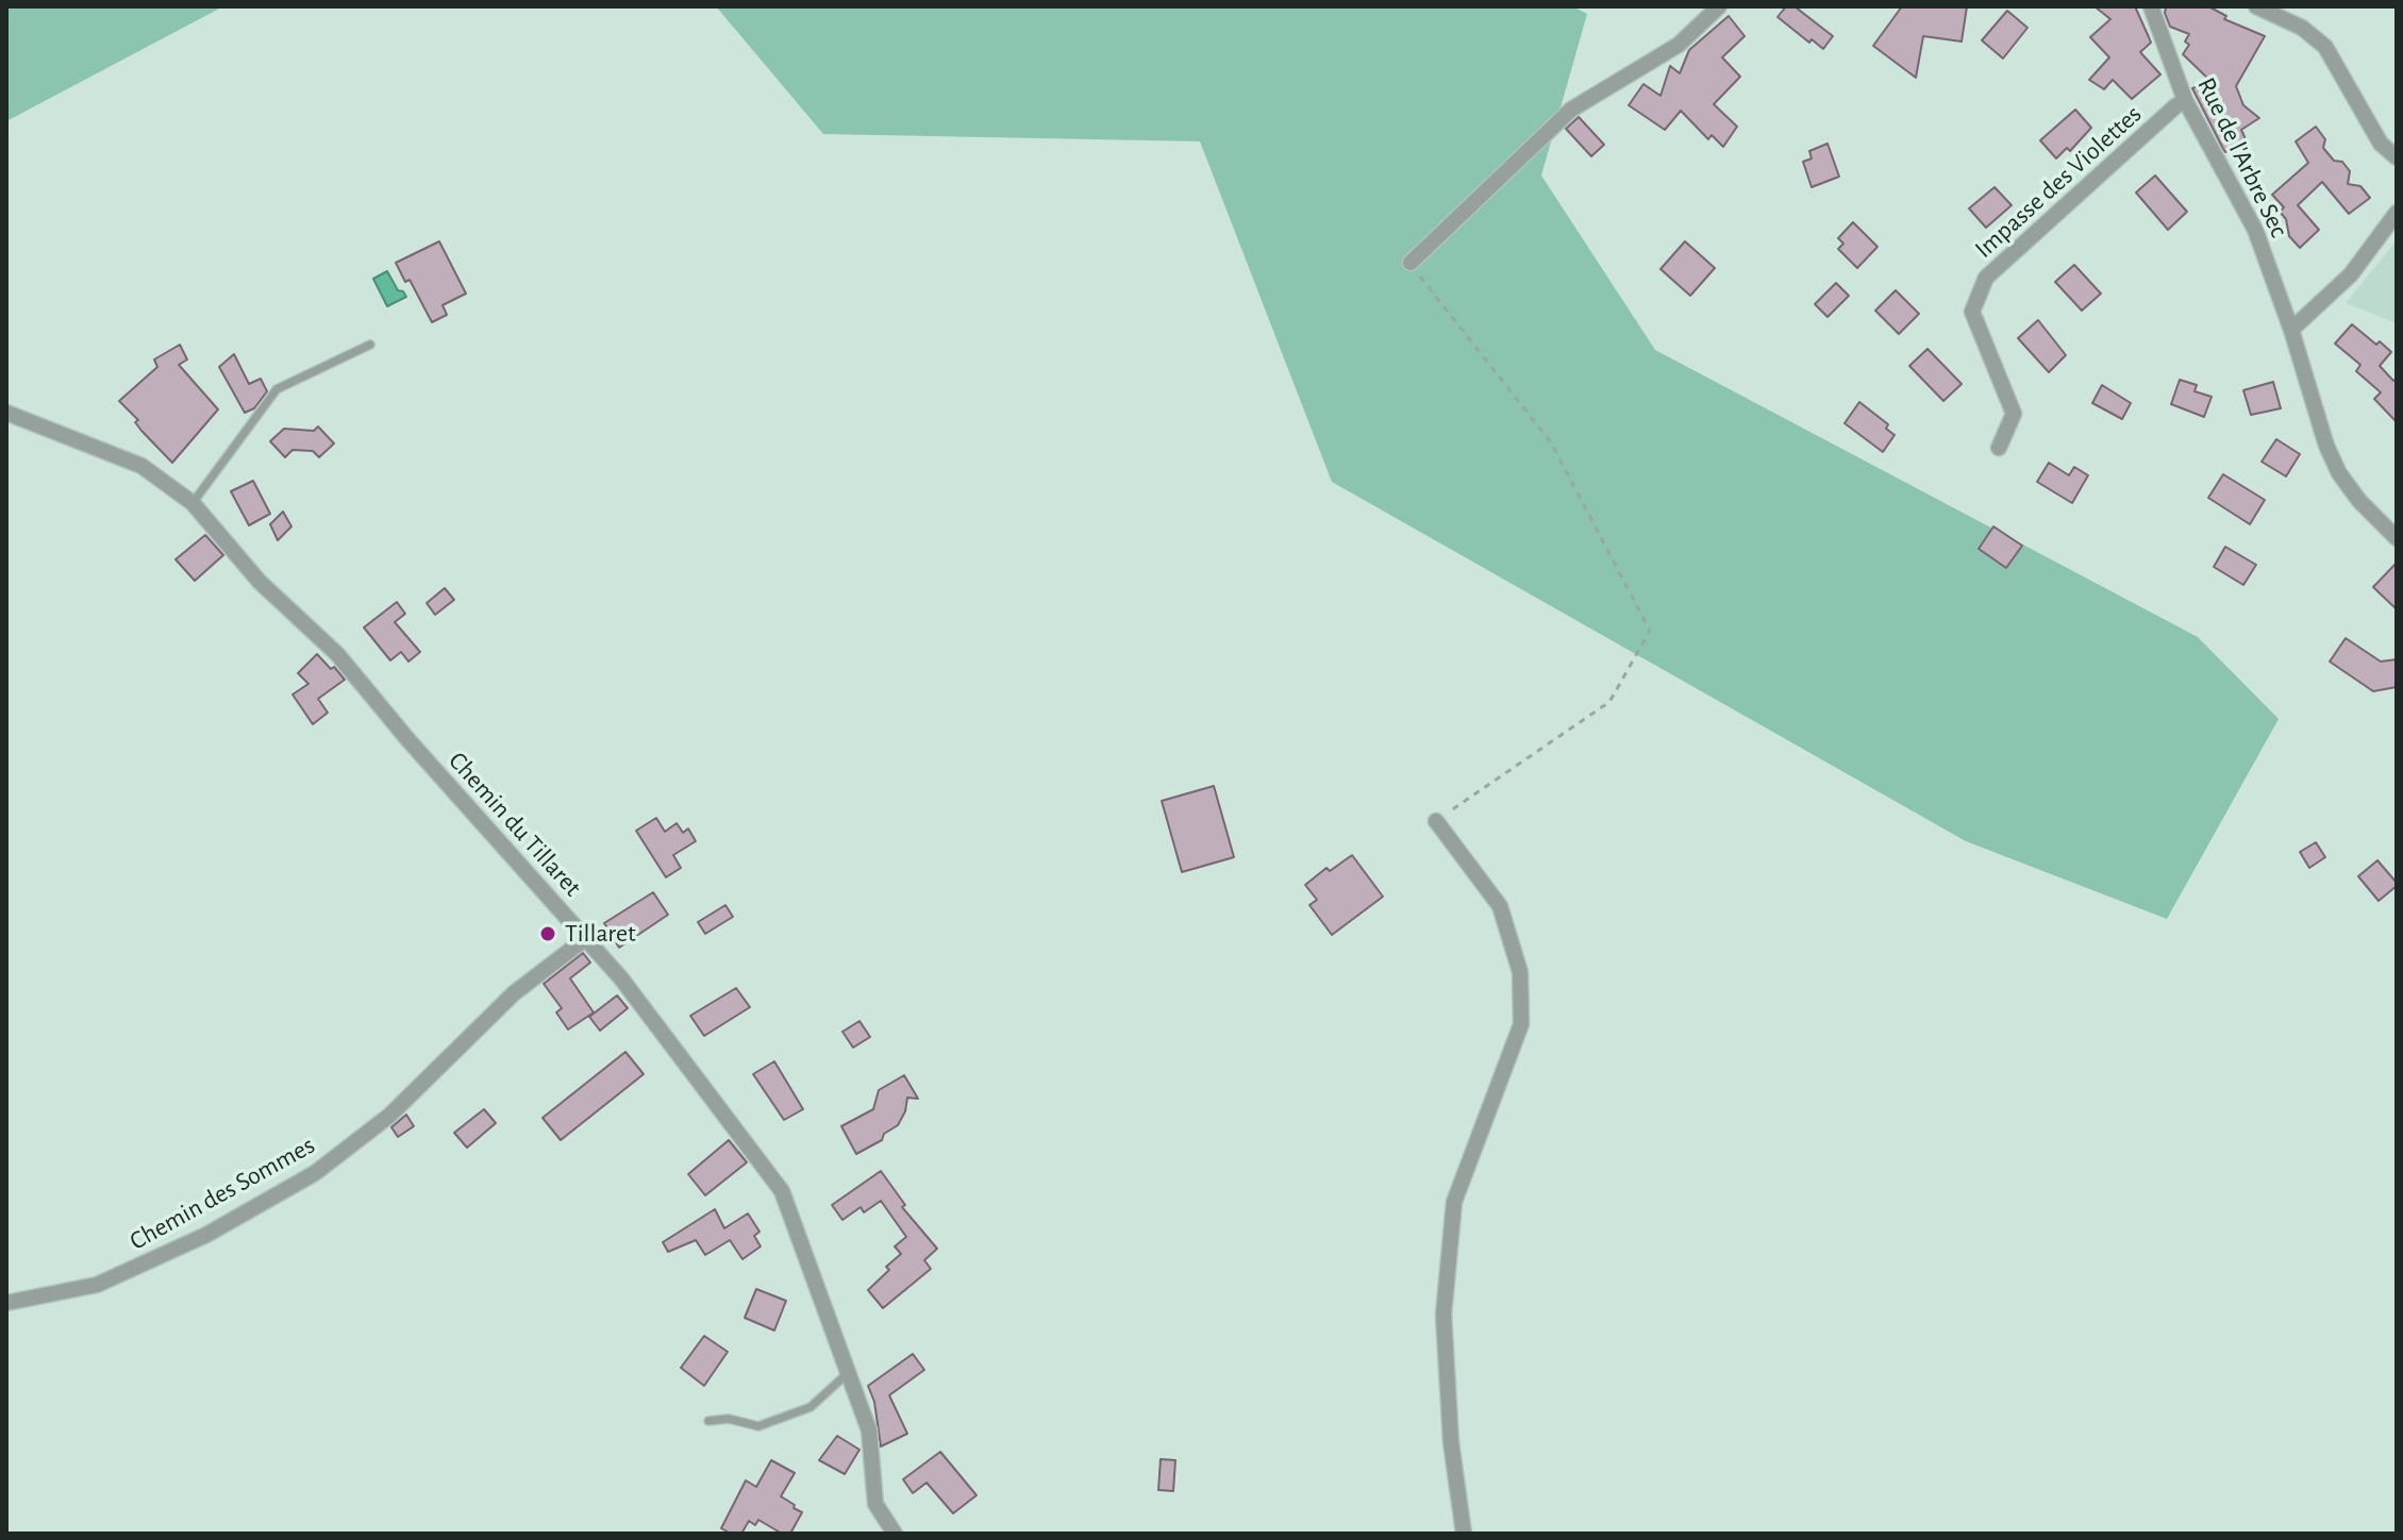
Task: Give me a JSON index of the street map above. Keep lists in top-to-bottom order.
{
  "streets": {
    "street": [
      "Rue de l'Arbre Sec",
      "Impasse des Violettes",
      "Chemin du Tillaret",
      "Chemin des Sommes"
    ]
  },
  "crossings": [
    ["Rue de l'Arbre Sec", "Impasse des Violettes"],
    ["Chemin du Tillaret", "Chemin des Sommes"]
  ],
  "places": ["Tillaret"]
}
